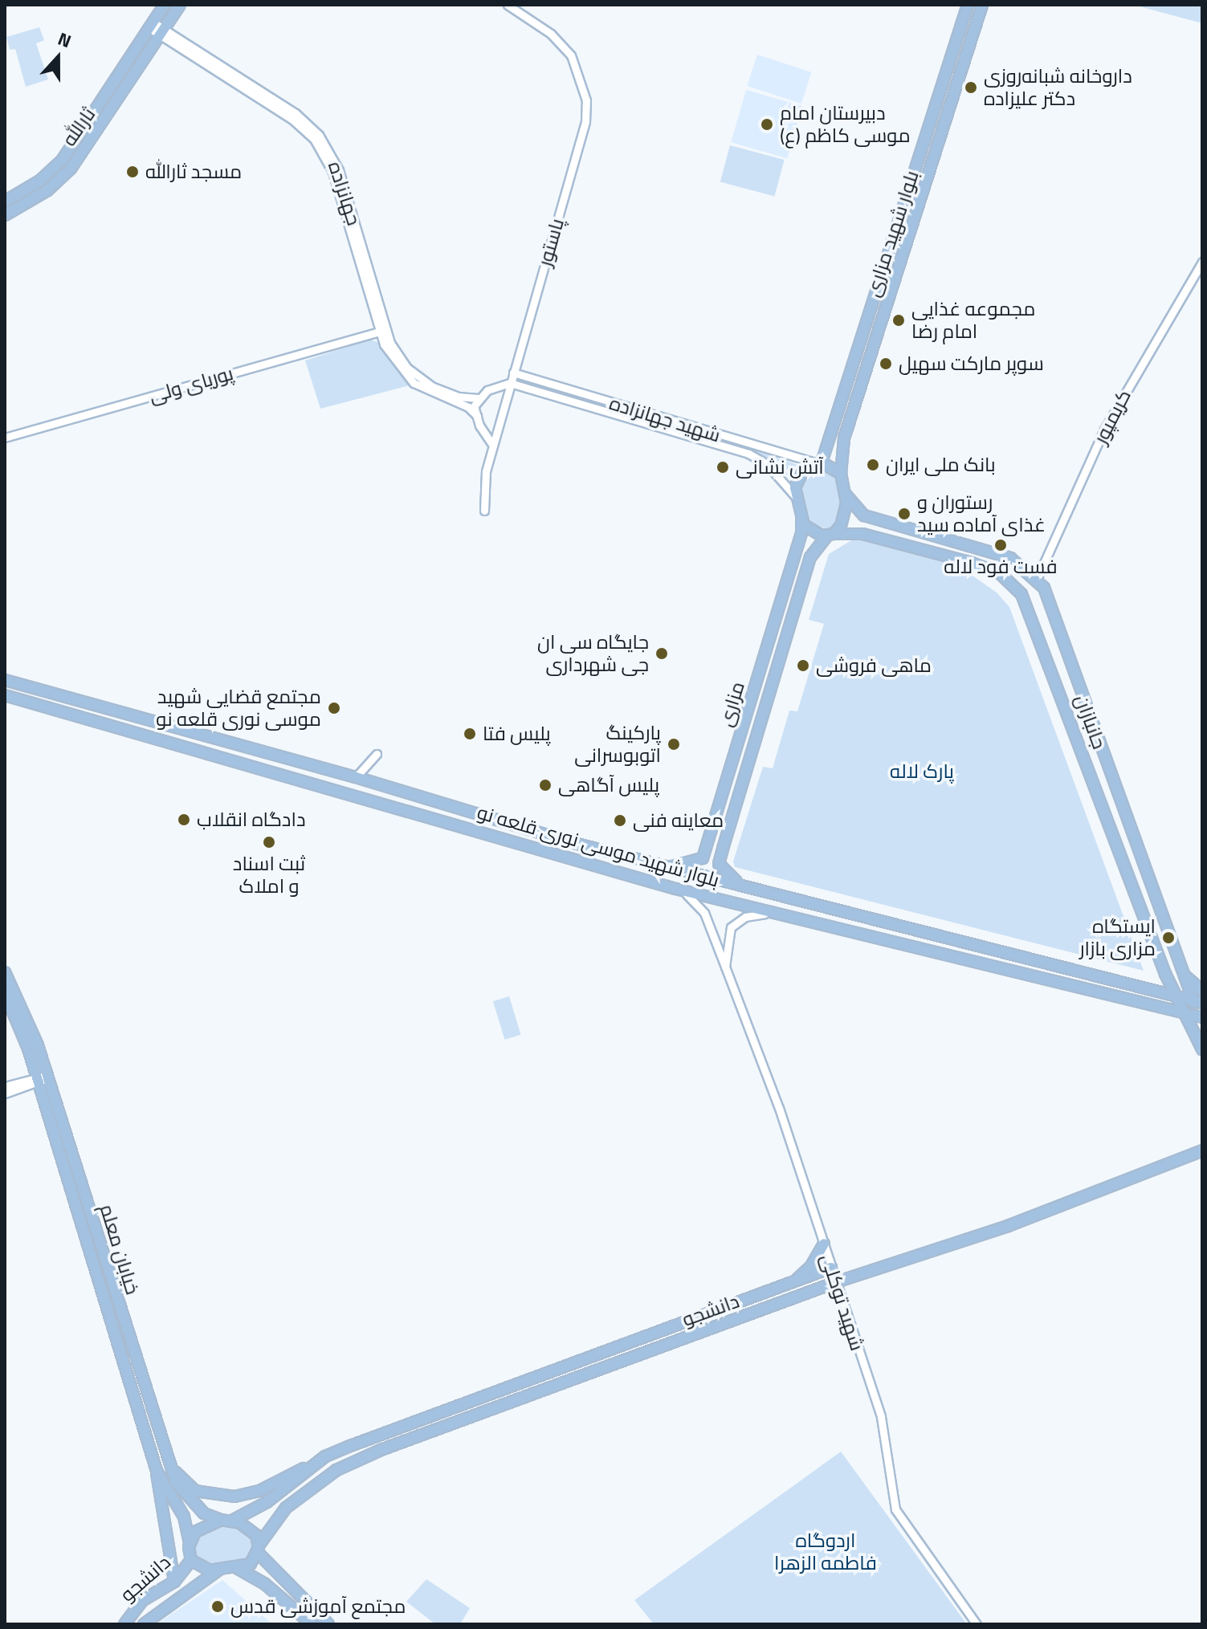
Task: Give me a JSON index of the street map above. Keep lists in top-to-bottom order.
{
  "streets": {
    "main road": [
      "ثارالله",
      "بلوار شهید مزاری",
      "مزاری",
      "جانبازان",
      "بلوار شهید موسی نوری قلعه نو",
      "خیابان معلم",
      "دانشجو"
    ],
    "street": [
      "جهانزاده",
      "پاستور",
      "پوریای ولی",
      "کریمپور",
      "شهید جهانزاده",
      "شهید توکلی"
    ]
  },
  "crossings": [
    ["ثارالله", "جهانزاده"],
    ["جهانزاده", "پوریای ولی"],
    ["بلوار شهید مزاری", "شهید جهانزاده"],
    ["بلوار شهید مزاری", "مزاری"],
    ["بلوار شهید مزاری", "جانبازان"],
    ["پاستور", "شهید جهانزاده"],
    ["کریمپور", "جانبازان"],
    ["شهید جهانزاده", "مزاری"],
    ["شهید جهانزاده", "جانبازان"],
    ["مزاری", "جانبازان"],
    ["جانبازان", "بلوار شهید موسی نوری قلعه نو"],
    ["بلوار شهید موسی نوری قلعه نو", "شهید توکلی"],
    ["خیابان معلم", "دانشجو"],
    ["شهید توکلی", "دانشجو"]
  ],
  "parks": ["پارک لاله", "اردوگاه فاطمه الزهرا"],
  "places": [
    "داروخانه شبانه‌روزی دکتر علیزاده",
    "دبیرستان امام موسی کاظم (ع)",
    "مسجد ثارالله",
    "مجموعه غذایی امام رضا",
    "سوپر مارکت سهیل",
    "بانک ملی ایران",
    "آتش نشانی",
    "رستوران و غذای آماده سید",
    "فست فود لاله",
    "جایگاه سی ان جی شهرداری",
    "ماهی فروشی",
    "مجتمع قضایی شهید موسی نوری قلعه نو",
    "پلیس فتا",
    "پارکینگ اتوبوسرانی",
    "پلیس آگاهی",
    "دادگاه انقلاب",
    "معاینه فنی",
    "ثبت اسناد و املاک",
    "ایستگاه مزاری بازار",
    "مجتمع آموزشی قدس"
  ],
  "north": "top"
}
